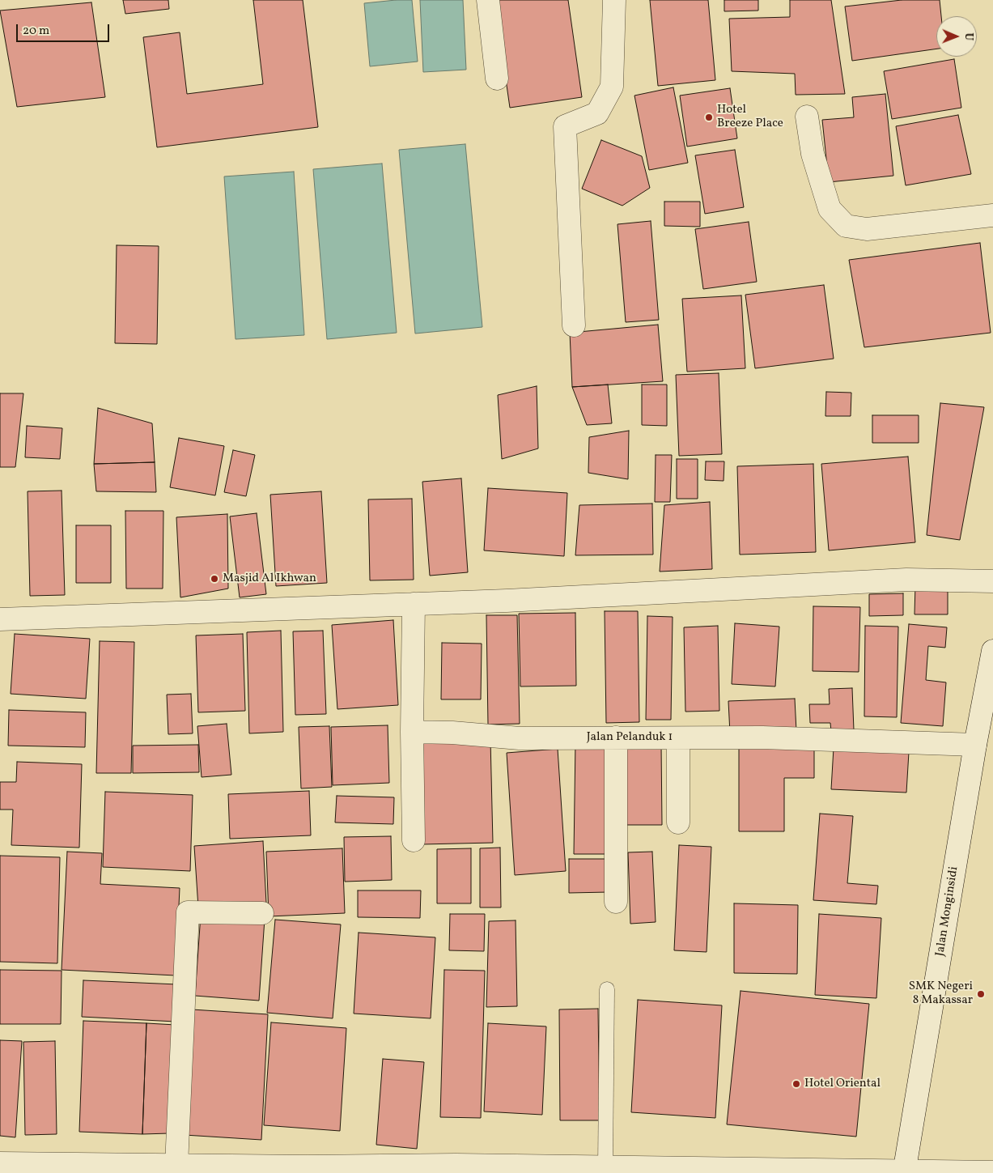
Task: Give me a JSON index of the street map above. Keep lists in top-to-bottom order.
{
  "streets": {
    "street": ["Jalan Pelanduk 1", "Jalan Monginsidi"]
  },
  "crossings": [
    ["Jalan Pelanduk 1", "Jalan Monginsidi"]
  ],
  "places": [
    "Hotel Breeze Place",
    "Masjid Al Ikhwan",
    "SMK Negeri 8 Makassar",
    "Hotel Oriental"
  ],
  "scale_bar": "20 m",
  "north": "right"
}
